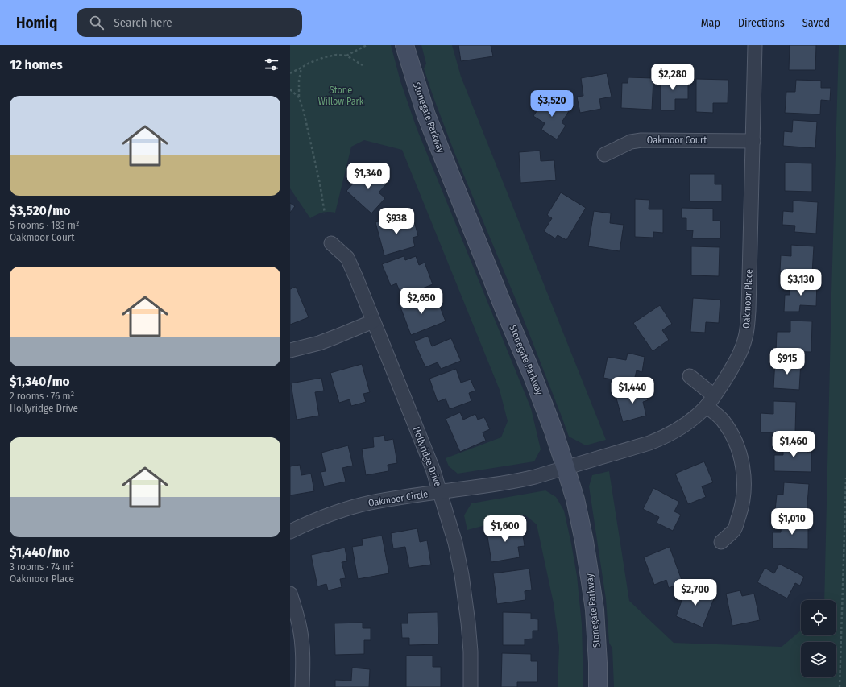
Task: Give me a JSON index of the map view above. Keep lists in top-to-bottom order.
{
  "streets": {
    "street": [
      "Stonegate Parkway",
      "Oakmoor Court",
      "Oakmoor Place",
      "Hollyridge Drive",
      "Oakmoor Circle"
    ]
  },
  "crossings": [
    ["Stonegate Parkway", "Oakmoor Place"],
    ["Stonegate Parkway", "Oakmoor Circle"],
    ["Oakmoor Court", "Oakmoor Place"],
    ["Oakmoor Place", "Oakmoor Circle"],
    ["Hollyridge Drive", "Oakmoor Circle"]
  ],
  "parks": ["Stone Willow Park"],
  "page": {
    "header": "Homiq",
    "search": "Search here",
    "nav": ["Map", "Directions", "Saved"],
    "heading": "12 homes",
    "price": [
      "$2,280",
      "$3,520",
      "$1,340",
      "$938",
      "$3,130",
      "$2,650",
      "$915",
      "$1,440",
      "$1,460",
      "$1,010",
      "$1,600",
      "$2,700"
    ],
    "list": [
      {
        "name": "$3,520/mo",
        "note": "5 rooms · 183 m² · Oakmoor Court"
      },
      {
        "name": "$1,340/mo",
        "note": "2 rooms · 76 m² · Hollyridge Drive"
      },
      {
        "name": "$1,440/mo",
        "note": "3 rooms · 74 m² · Oakmoor Place"
      }
    ]
  }
}
